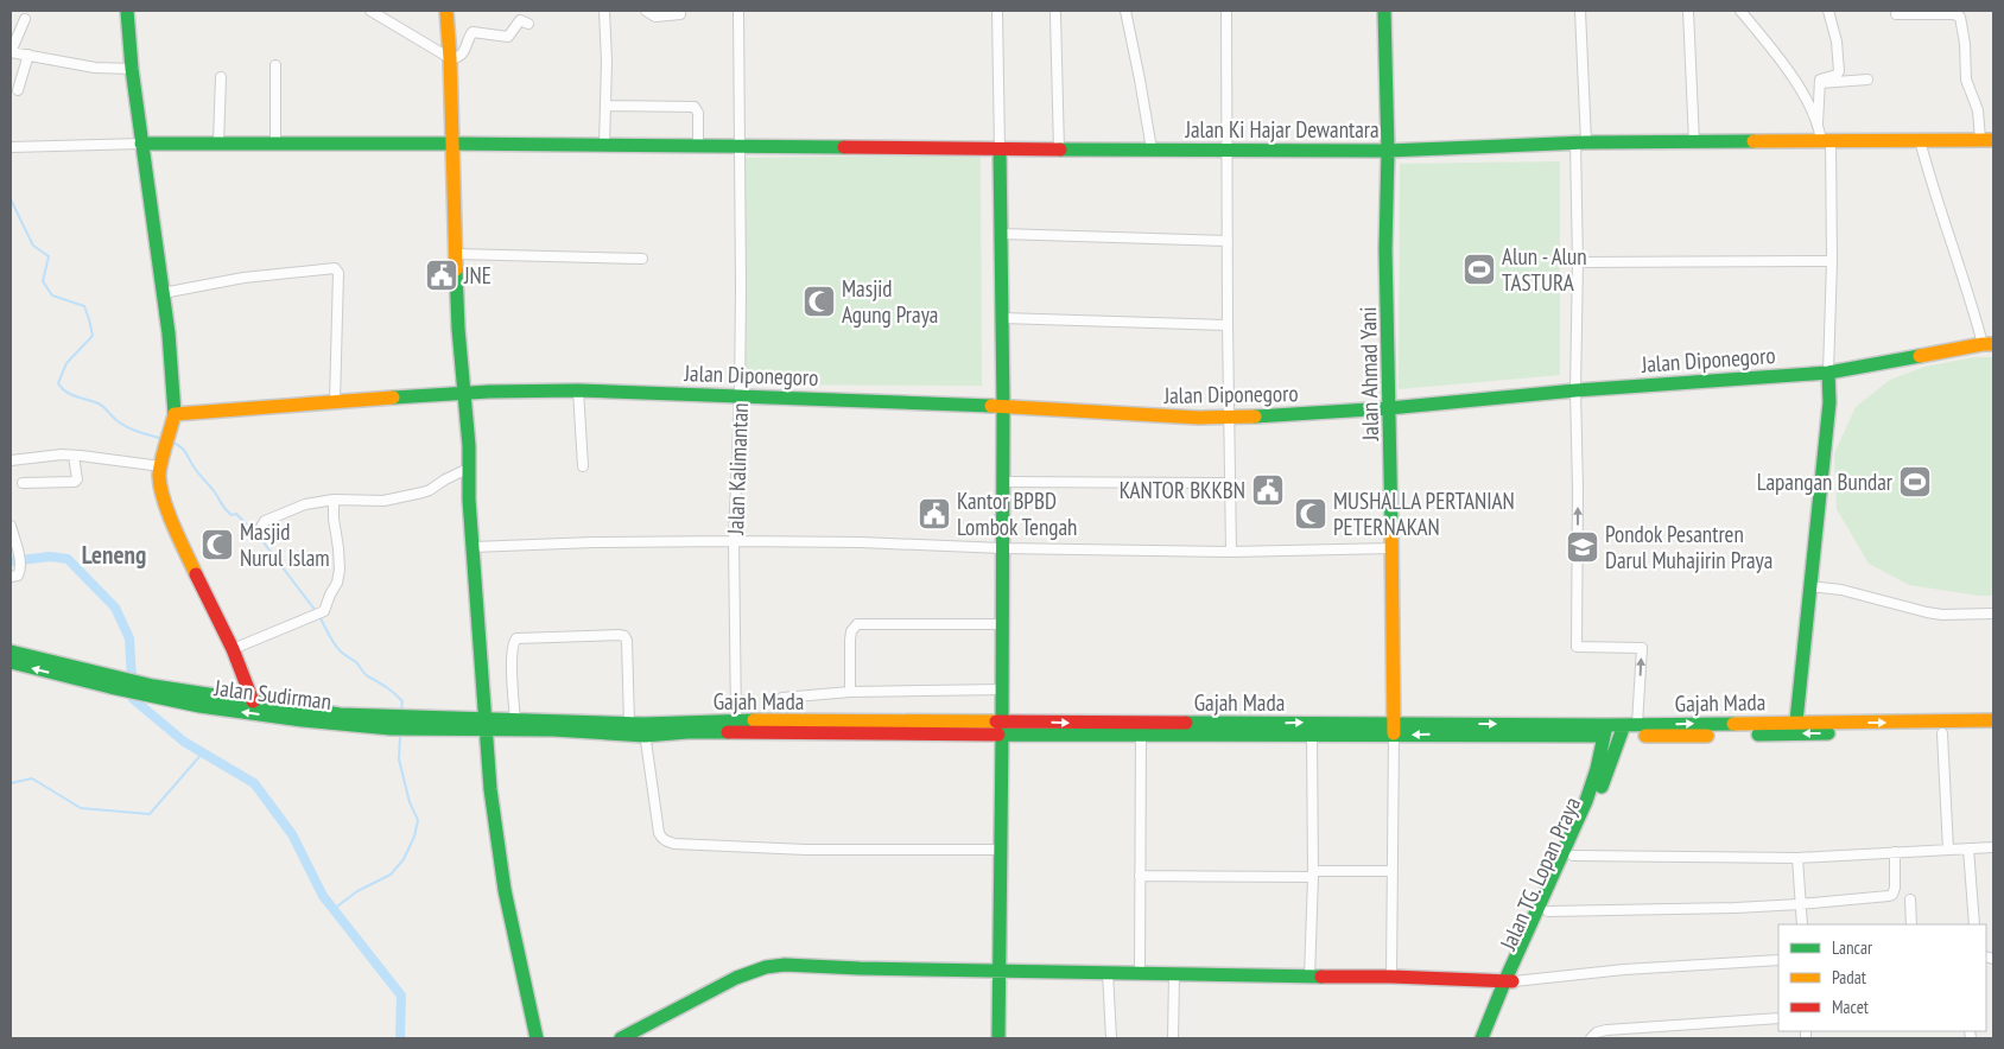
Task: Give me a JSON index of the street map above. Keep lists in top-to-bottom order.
{
  "streets": {
    "main road": [
      "Jalan Ki Hajar Dewantara",
      "Jalan Diponegoro",
      "Jalan Ahmad Yani",
      "Jalan Sudirman",
      "Gajah Mada",
      "Jalan TG. Lopan Praya"
    ],
    "street": ["Jalan Kalimantan"]
  },
  "crossings": [
    ["Jalan Ki Hajar Dewantara", "Jalan Ahmad Yani"],
    ["Jalan Ki Hajar Dewantara", "Jalan Kalimantan"],
    ["Jalan Diponegoro", "Jalan Ahmad Yani"],
    ["Jalan Diponegoro", "Jalan Kalimantan"],
    ["Jalan Ahmad Yani", "Gajah Mada"],
    ["Jalan Kalimantan", "Gajah Mada"],
    ["Gajah Mada", "Jalan TG. Lopan Praya"]
  ],
  "districts": ["Leneng"],
  "places": {
    "sports": ["Alun - Alun TASTURA", "Lapangan Bundar"],
    "public building": ["JNE", "KANTOR BKKBN", "Kantor BPBD Lombok Tengah"],
    "mosque": ["Masjid Agung Praya", "MUSHALLA PERTANIAN PETERNAKAN", "Masjid Nurul Islam"],
    "school or university": ["Pondok Pesantren Darul Muhajirin Praya"]
  },
  "legend": ["Lancar", "Padat", "Macet"]
}
